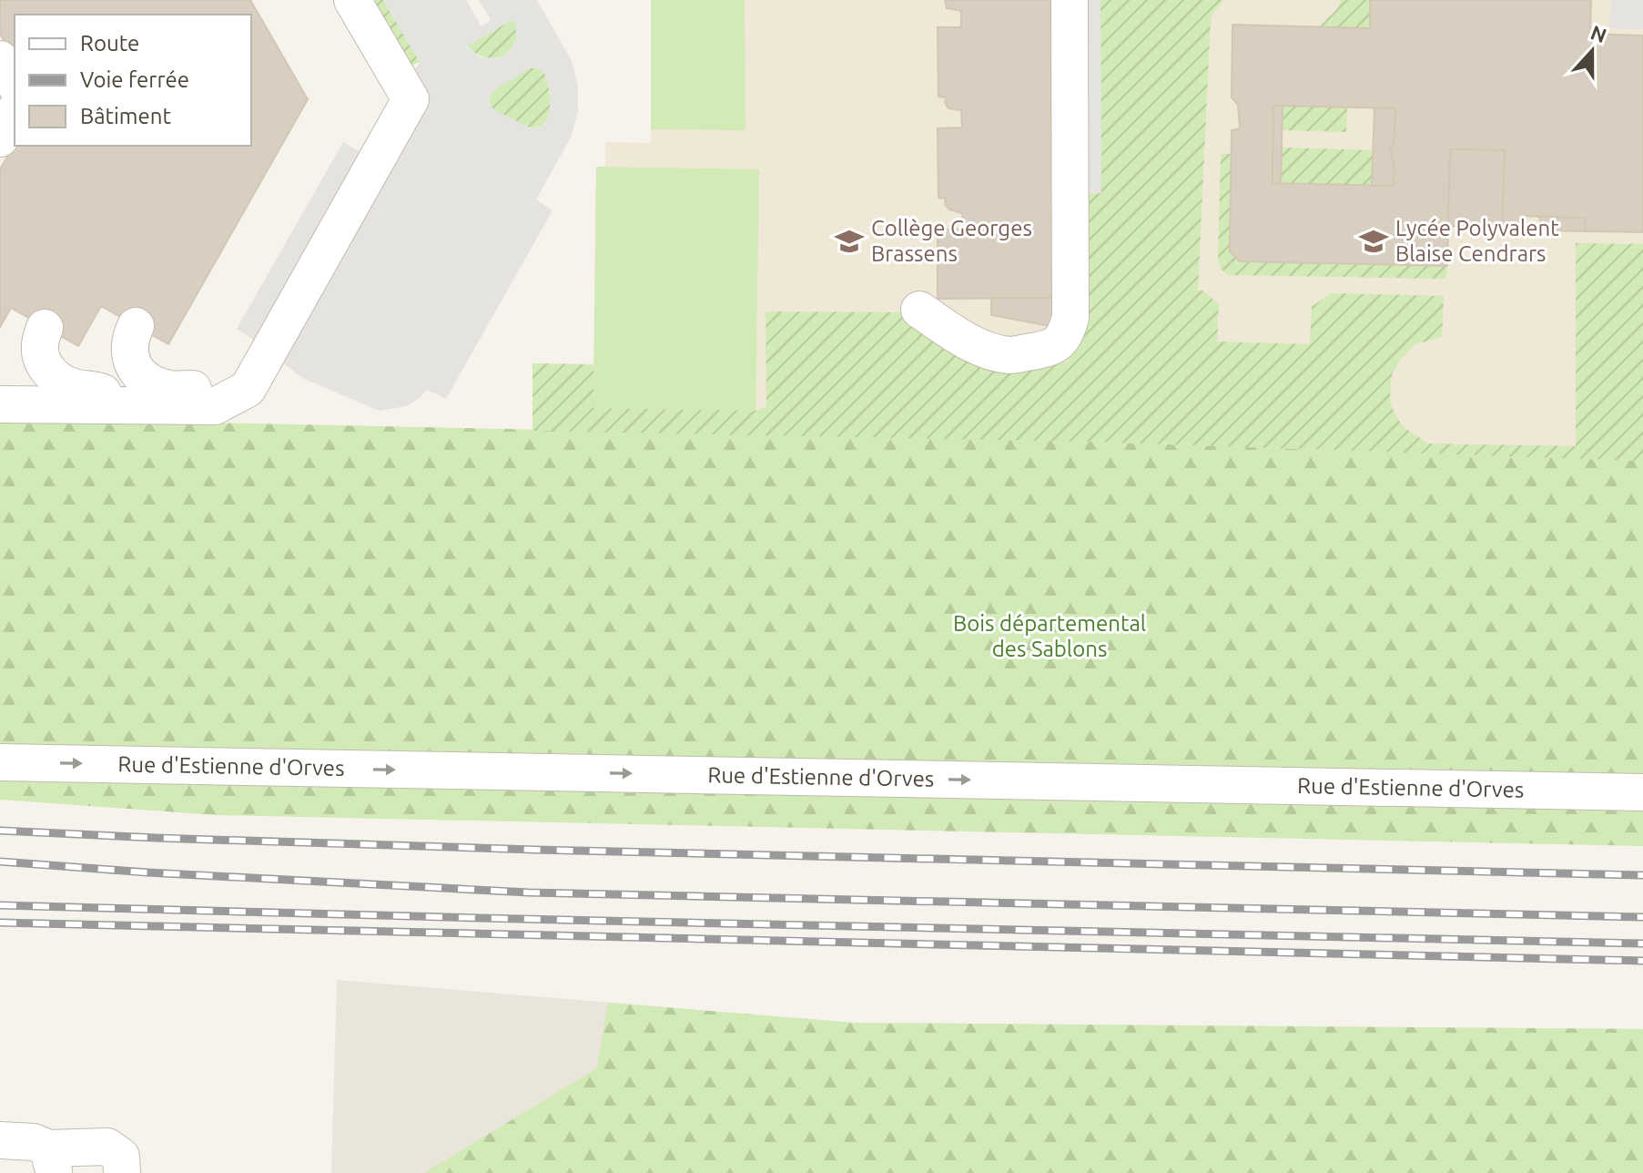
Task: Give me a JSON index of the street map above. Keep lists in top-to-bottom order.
{
  "streets": {
    "street": ["Rue d'Estienne d'Orves"]
  },
  "one_way": ["Rue d'Estienne d'Orves"],
  "parks": ["Bois départemental des Sablons"],
  "places": {
    "school or university": ["Collège Georges Brassens", "Lycée Polyvalent Blaise Cendrars"]
  },
  "legend": ["Route", "Voie ferrée", "Bâtiment"],
  "north": "top"
}
